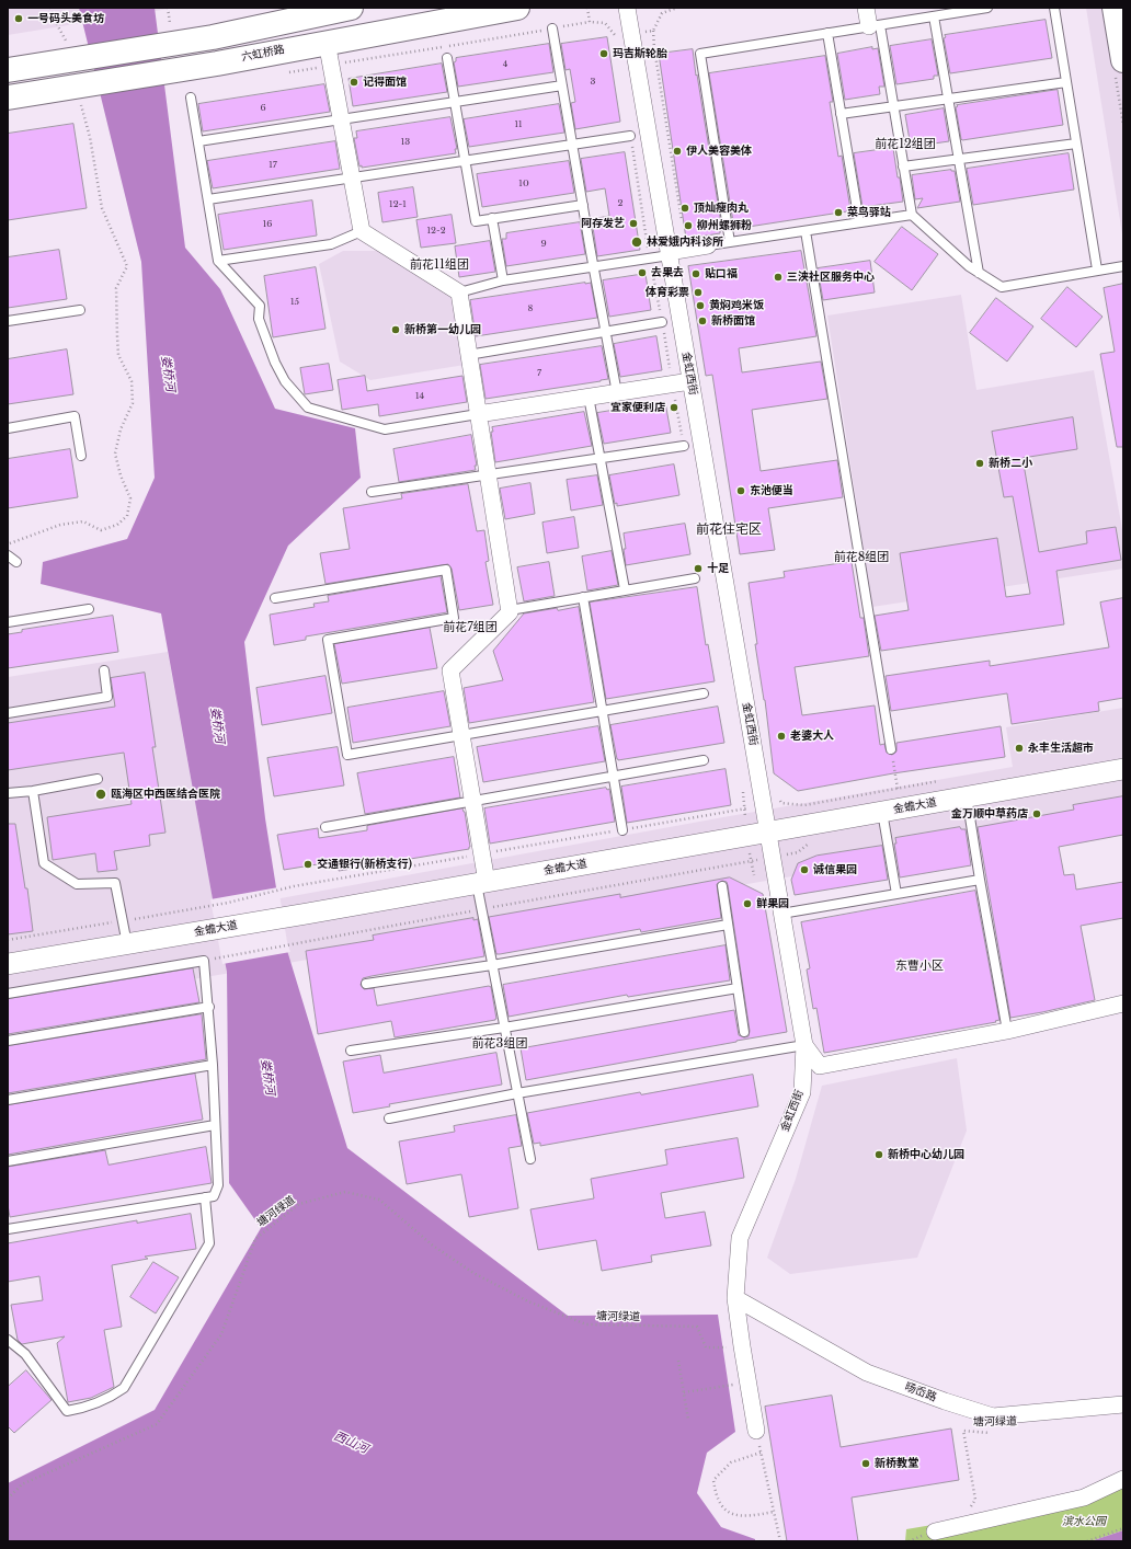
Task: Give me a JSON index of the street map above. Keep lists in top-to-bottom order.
{
  "streets": {
    "main road": ["六虹桥路"],
    "street": ["金虹西街", "金蟾大道", "旸岙路"],
    "path": ["塘河绿道"]
  },
  "crossings": [
    ["金虹西街", "金蟾大道"],
    ["金虹西街", "塘河绿道"],
    ["金虹西街", "旸岙路"]
  ],
  "districts": [
    "前花12组团",
    "前花11组团",
    "前花住宅区",
    "前花8组团",
    "前花7组团",
    "东曹小区",
    "前花3组团"
  ],
  "water": ["娄桥河", "西山河"],
  "parks": ["滨水公园"],
  "places": [
    "一号码头美食坊",
    "玛吉斯轮胎",
    "记得面馆",
    "伊人美容美体",
    "顶灿瘦肉丸",
    "菜鸟驿站",
    "阿存发艺",
    "柳州螺狮粉",
    "林爱娥内科诊所",
    "去果去",
    "贴口福",
    "三浃社区服务中心",
    "体育彩票",
    "黄焖鸡米饭",
    "新桥面馆",
    "新桥第一幼儿园",
    "宜家便利店",
    "新桥二小",
    "东池便当",
    "十足",
    "老婆大人",
    "永丰生活超市",
    "瓯海区中西医结合医院",
    "金万顺中草药店",
    "交通银行(新桥支行)",
    "诚信果园",
    "鲜果园",
    "新桥中心幼儿园",
    "新桥教堂"
  ],
  "house_numbers": [
    "4",
    "3",
    "6",
    "11",
    "13",
    "17",
    "10",
    "2",
    "12-1",
    "16",
    "12-2",
    "9",
    "15",
    "8",
    "7",
    "14"
  ]
}
